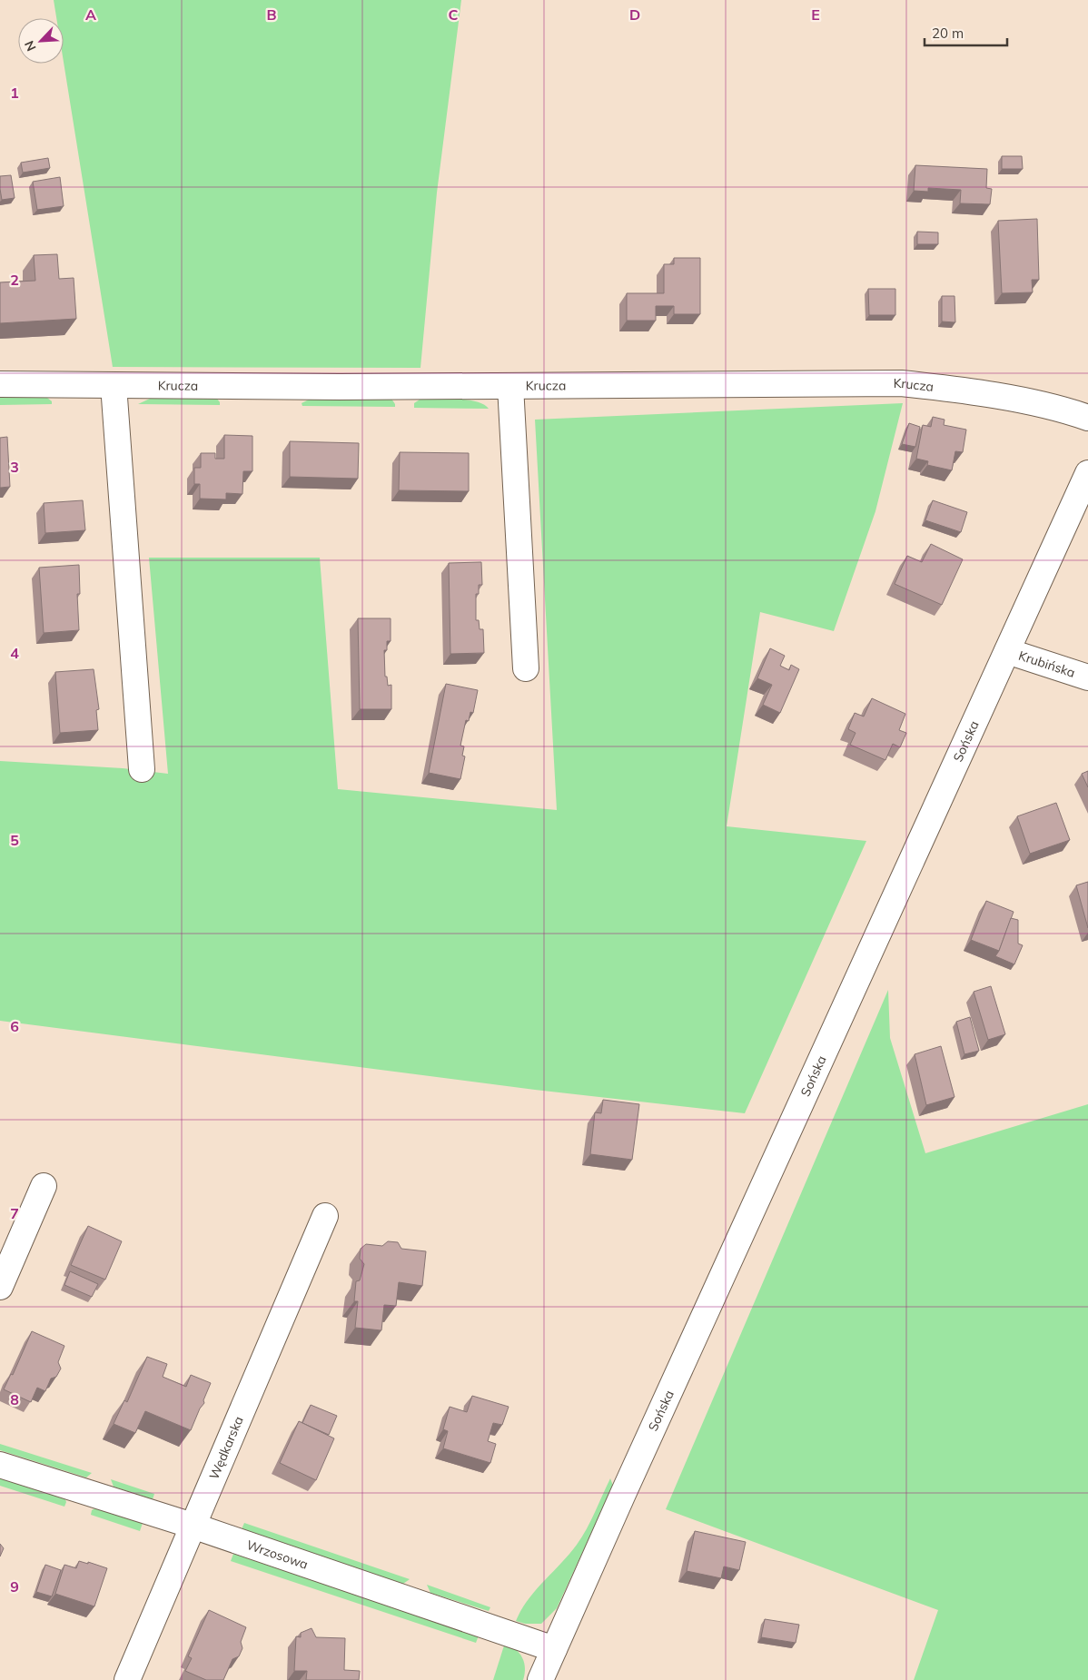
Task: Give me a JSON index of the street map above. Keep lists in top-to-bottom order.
{
  "streets": {
    "street": [
      "Krucza",
      "Krubińska",
      "Sońska",
      "Wędkarska",
      "Wrzosowa"
    ]
  },
  "crossings": [
    ["Krubińska", "Sońska"],
    ["Sońska", "Wrzosowa"],
    ["Wędkarska", "Wrzosowa"]
  ],
  "scale_bar": "20 m",
  "north": "bottom left",
  "grid": {
    "columns": [
      "A",
      "B",
      "C",
      "D",
      "E"
    ],
    "rows": [
      "1",
      "2",
      "3",
      "4",
      "5",
      "6",
      "7",
      "8",
      "9"
    ]
  }
}
